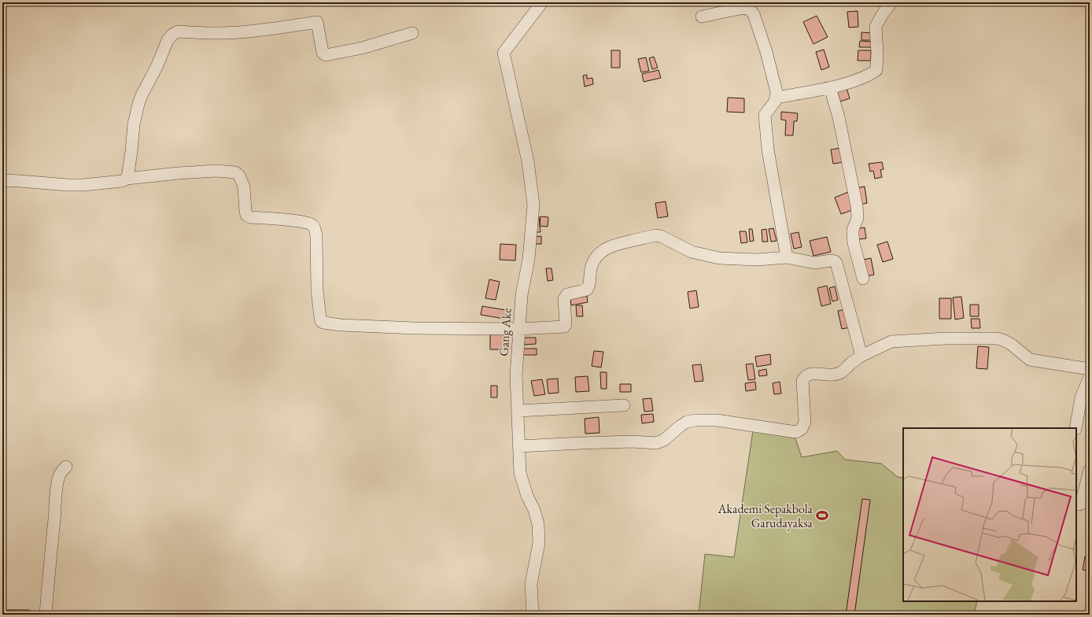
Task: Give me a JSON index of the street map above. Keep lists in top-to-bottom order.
{
  "streets": {
    "street": ["Gang Ake"]
  },
  "places": {
    "sports": ["Akademi Sepakbola Garudayaksa"]
  }
}
